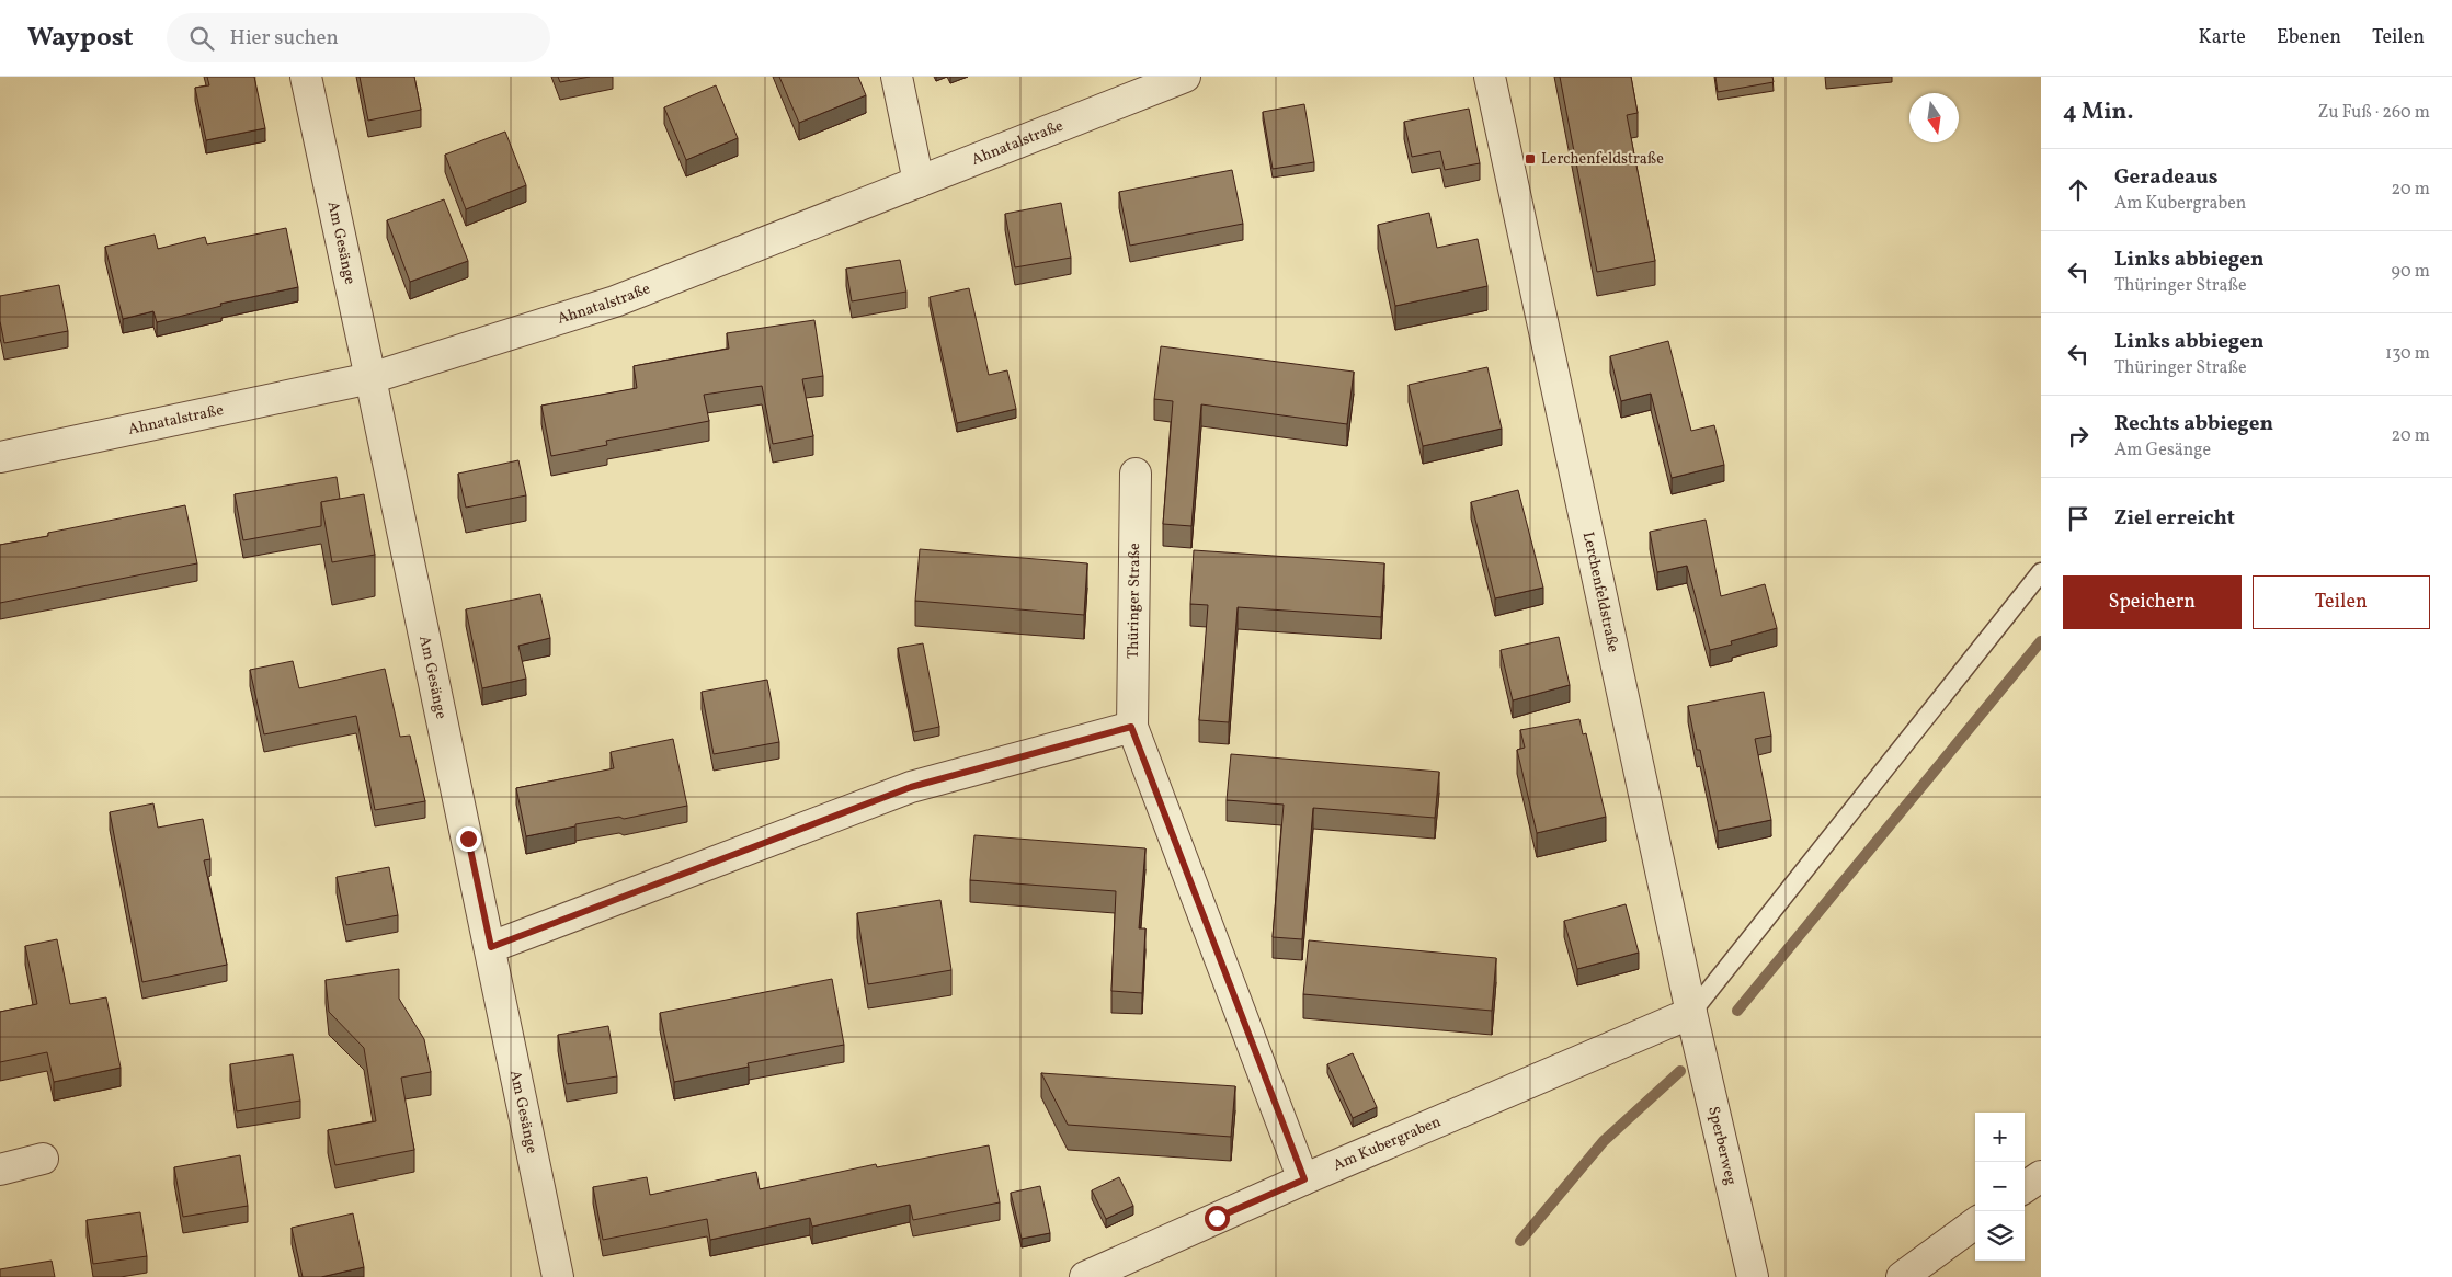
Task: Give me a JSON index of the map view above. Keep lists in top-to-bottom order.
{
  "streets": {
    "street": [
      "Ahnatalstraße",
      "Am Gesänge",
      "Lerchenfeldstraße",
      "Thüringer Straße",
      "Am Kubergraben",
      "Sperberweg"
    ]
  },
  "crossings": [
    ["Ahnatalstraße", "Am Gesänge"],
    ["Lerchenfeldstraße", "Am Kubergraben"],
    ["Lerchenfeldstraße", "Sperberweg"],
    ["Thüringer Straße", "Am Kubergraben"],
    ["Am Kubergraben", "Sperberweg"]
  ],
  "places": {
    "transit": ["Lerchenfeldstraße"]
  },
  "north": "bottom",
  "page": {
    "header": "Waypost",
    "search": "Hier suchen",
    "nav": ["Karte", "Ebenen", "Teilen"],
    "heading": ["4 Min.", "Zu Fuß · 260 m"],
    "list": [
      ["Geradeaus", "Am Kubergraben", "20 m"],
      ["Links abbiegen", "Thüringer Straße", "90 m"],
      ["Links abbiegen", "Thüringer Straße", "130 m"],
      ["Rechts abbiegen", "Am Gesänge", "20 m"],
      "Ziel erreicht"
    ],
    "buttons": ["Speichern", "Teilen"],
    "map_buttons": ["+", "−"]
  }
}
